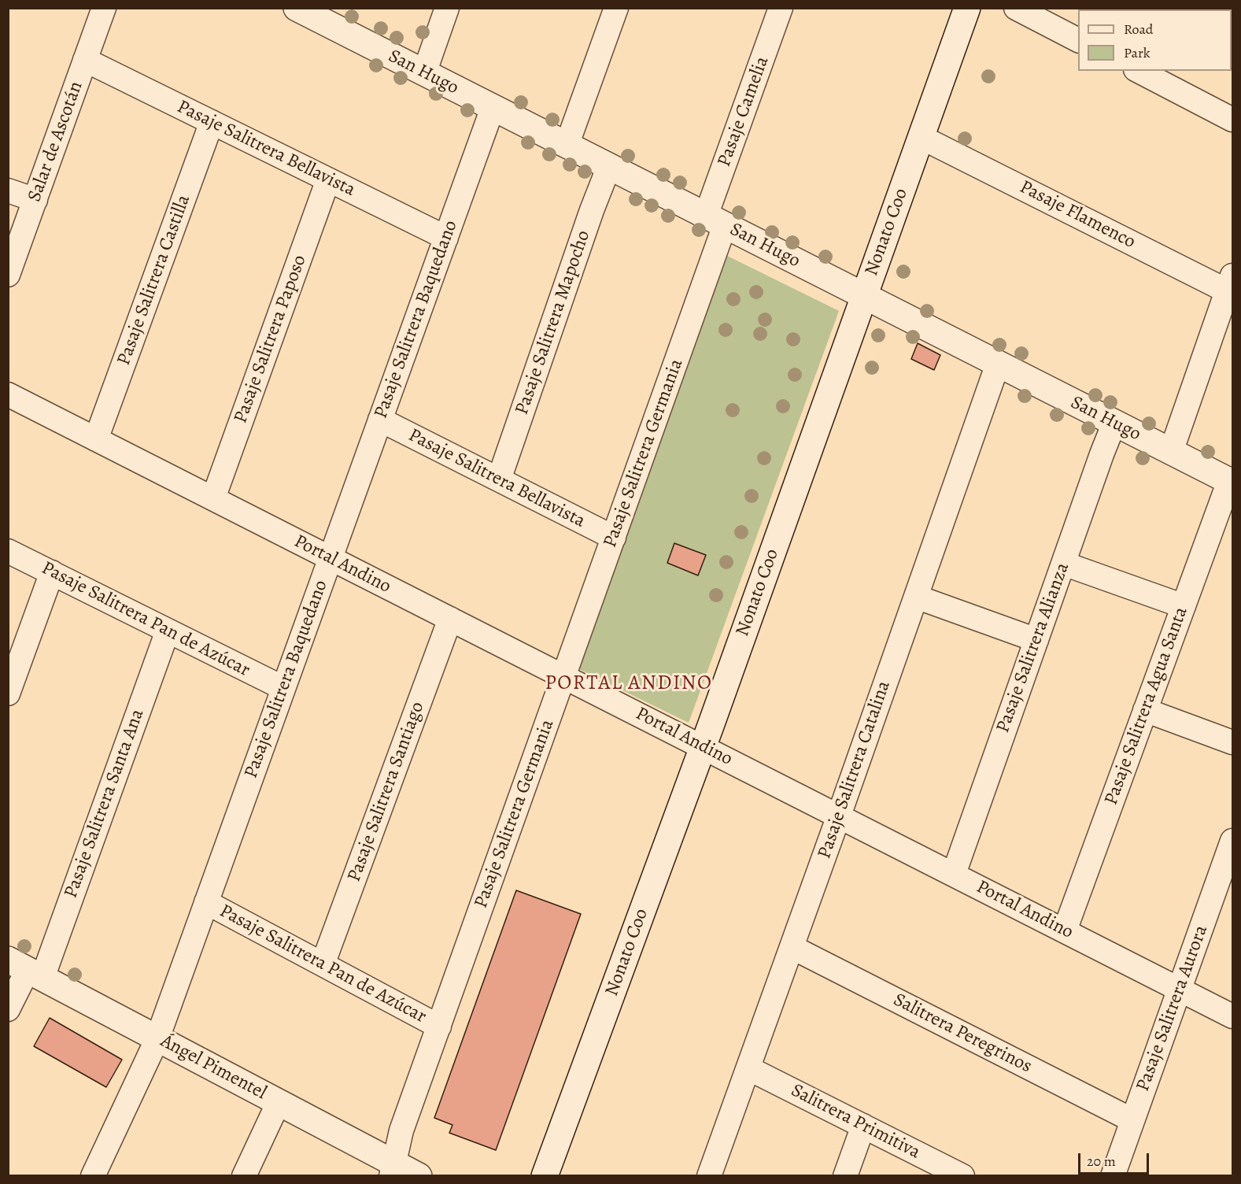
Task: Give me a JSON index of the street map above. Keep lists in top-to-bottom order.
{
  "streets": {
    "street": [
      "San Hugo",
      "Pasaje Camelia",
      "Salar de Ascotán",
      "Pasaje Salitrera Bellavista",
      "Pasaje Flamenco",
      "Nonato Coo",
      "Pasaje Salitrera Castilla",
      "Pasaje Salitrera Baquedano",
      "Pasaje Salitrera Mapocho",
      "Pasaje Salitrera Paposo",
      "Pasaje Salitrera Germania",
      "Portal Andino",
      "Pasaje Salitrera Pan de Azúcar",
      "Pasaje Salitrera Alianza",
      "Pasaje Salitrera Agua Santa",
      "Pasaje Salitrera Catalina",
      "Pasaje Salitrera Santiago",
      "Pasaje Salitrera Santa Ana",
      "Pasaje Salitrera Aurora",
      "Salitrera Peregrinos",
      "Ángel Pimentel",
      "Salitrera Primitiva"
    ]
  },
  "crossings": [
    ["San Hugo", "Pasaje Camelia"],
    ["San Hugo", "Nonato Coo"],
    ["San Hugo", "Pasaje Salitrera Baquedano"],
    ["San Hugo", "Pasaje Salitrera Mapocho"],
    ["San Hugo", "Pasaje Salitrera Germania"],
    ["San Hugo", "Pasaje Salitrera Alianza"],
    ["San Hugo", "Pasaje Salitrera Agua Santa"],
    ["San Hugo", "Pasaje Salitrera Catalina"],
    ["Pasaje Camelia", "Pasaje Salitrera Germania"],
    ["Salar de Ascotán", "Pasaje Salitrera Bellavista"],
    ["Pasaje Salitrera Bellavista", "Pasaje Salitrera Castilla"],
    ["Pasaje Salitrera Bellavista", "Pasaje Salitrera Baquedano"],
    ["Pasaje Salitrera Bellavista", "Pasaje Salitrera Mapocho"],
    ["Pasaje Salitrera Bellavista", "Pasaje Salitrera Paposo"],
    ["Pasaje Salitrera Bellavista", "Pasaje Salitrera Germania"],
    ["Pasaje Flamenco", "Nonato Coo"],
    ["Nonato Coo", "Portal Andino"],
    ["Pasaje Salitrera Castilla", "Portal Andino"],
    ["Pasaje Salitrera Baquedano", "Portal Andino"],
    ["Pasaje Salitrera Baquedano", "Pasaje Salitrera Pan de Azúcar"],
    ["Pasaje Salitrera Baquedano", "Ángel Pimentel"],
    ["Pasaje Salitrera Paposo", "Portal Andino"],
    ["Pasaje Salitrera Germania", "Portal Andino"],
    ["Pasaje Salitrera Germania", "Pasaje Salitrera Pan de Azúcar"],
    ["Pasaje Salitrera Germania", "Ángel Pimentel"],
    ["Portal Andino", "Pasaje Salitrera Alianza"],
    ["Portal Andino", "Pasaje Salitrera Agua Santa"],
    ["Portal Andino", "Pasaje Salitrera Catalina"],
    ["Portal Andino", "Pasaje Salitrera Santiago"],
    ["Portal Andino", "Pasaje Salitrera Aurora"],
    ["Pasaje Salitrera Pan de Azúcar", "Pasaje Salitrera Santiago"],
    ["Pasaje Salitrera Pan de Azúcar", "Pasaje Salitrera Santa Ana"],
    ["Pasaje Salitrera Catalina", "Salitrera Peregrinos"],
    ["Pasaje Salitrera Catalina", "Salitrera Primitiva"],
    ["Pasaje Salitrera Santa Ana", "Ángel Pimentel"],
    ["Pasaje Salitrera Aurora", "Salitrera Peregrinos"]
  ],
  "districts": ["PORTAL ANDINO"],
  "legend": ["Road", "Park"],
  "scale_bar": "20 m"
}
